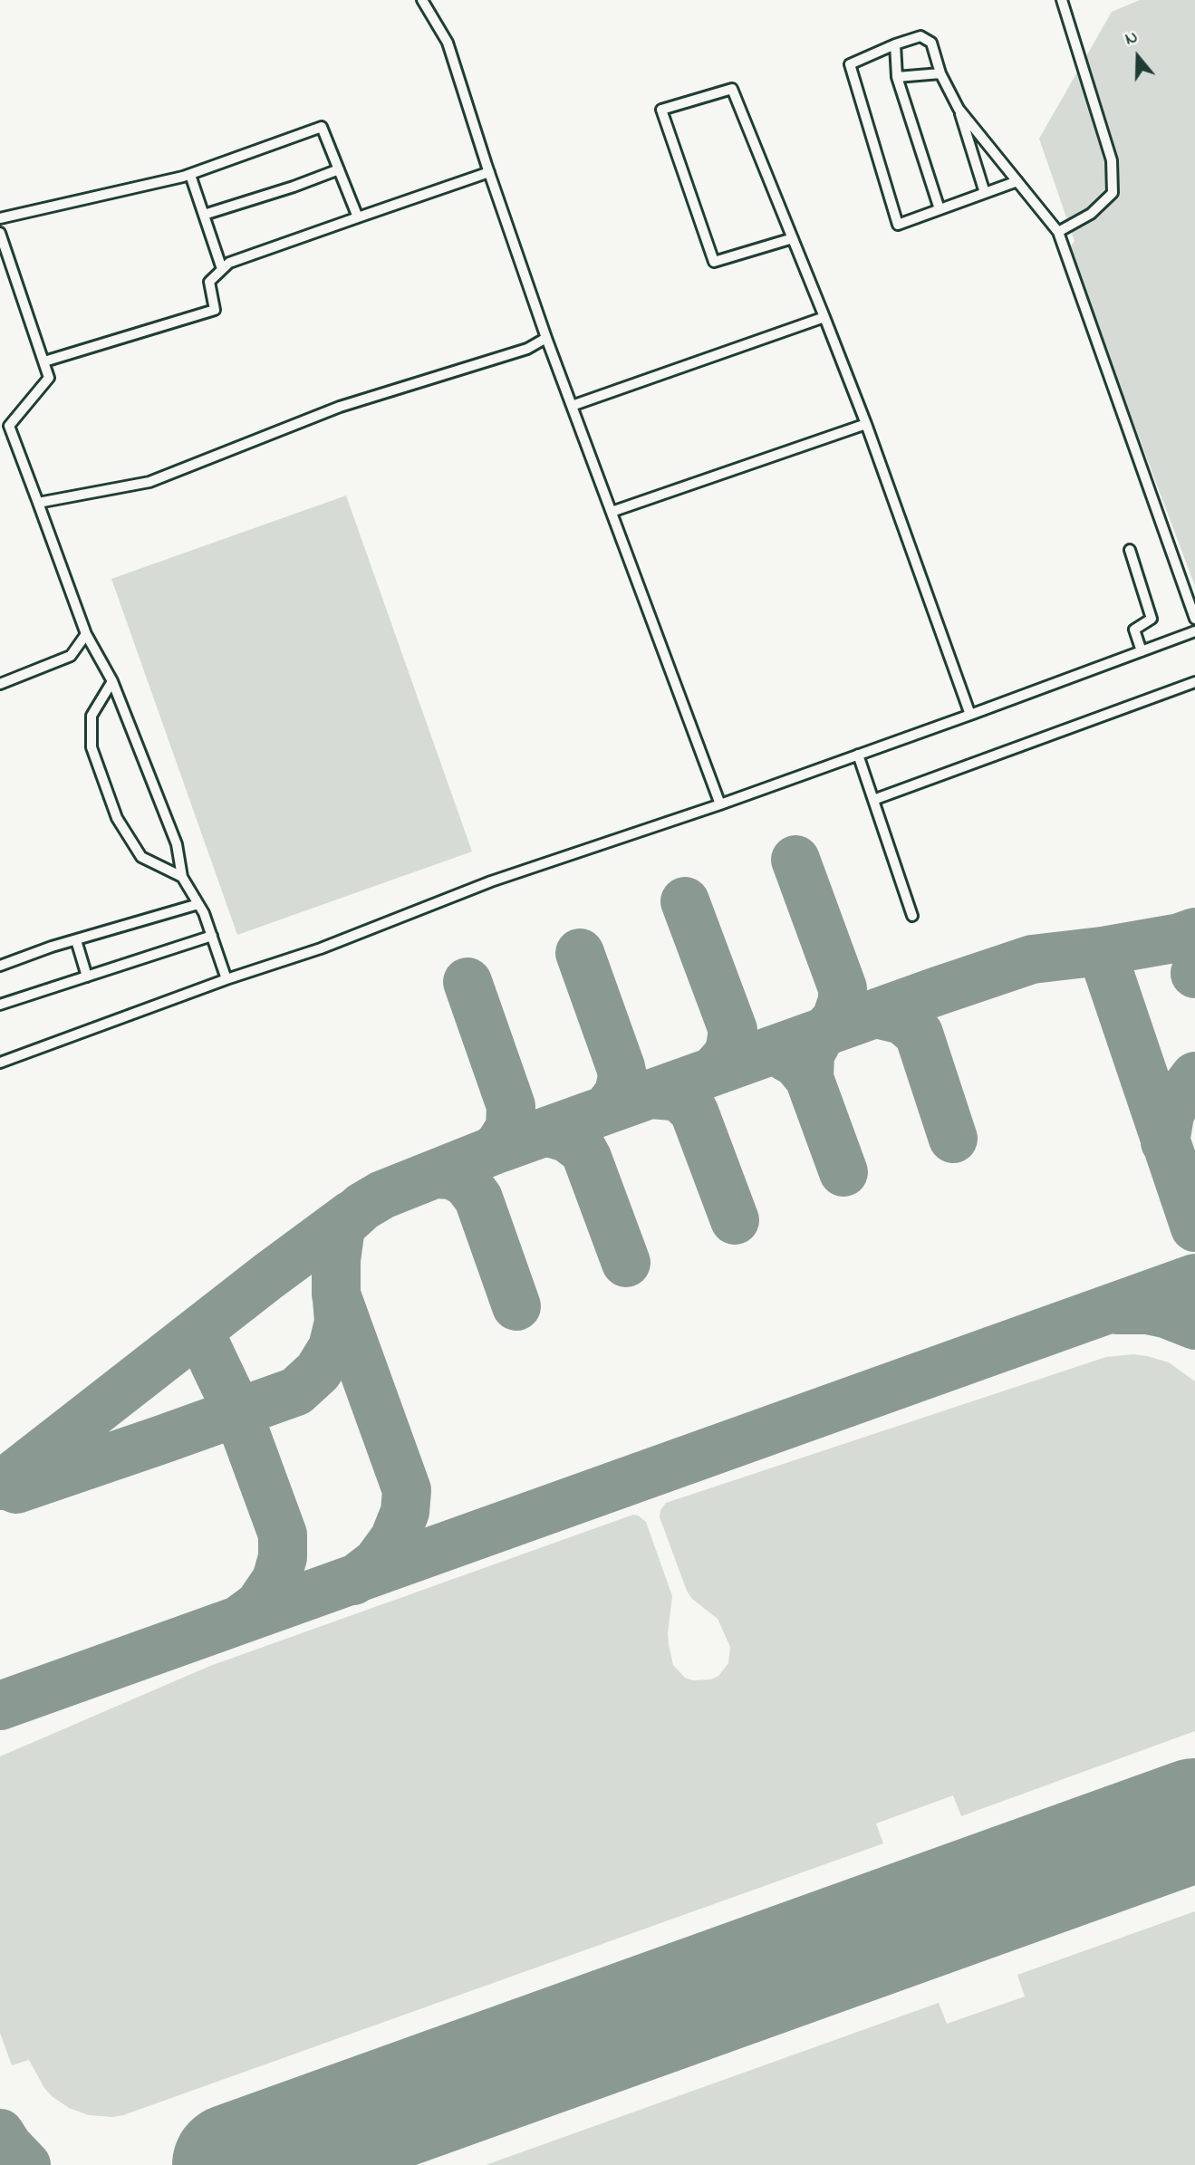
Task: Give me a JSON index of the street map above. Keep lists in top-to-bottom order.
{
  "north": "top"
}
